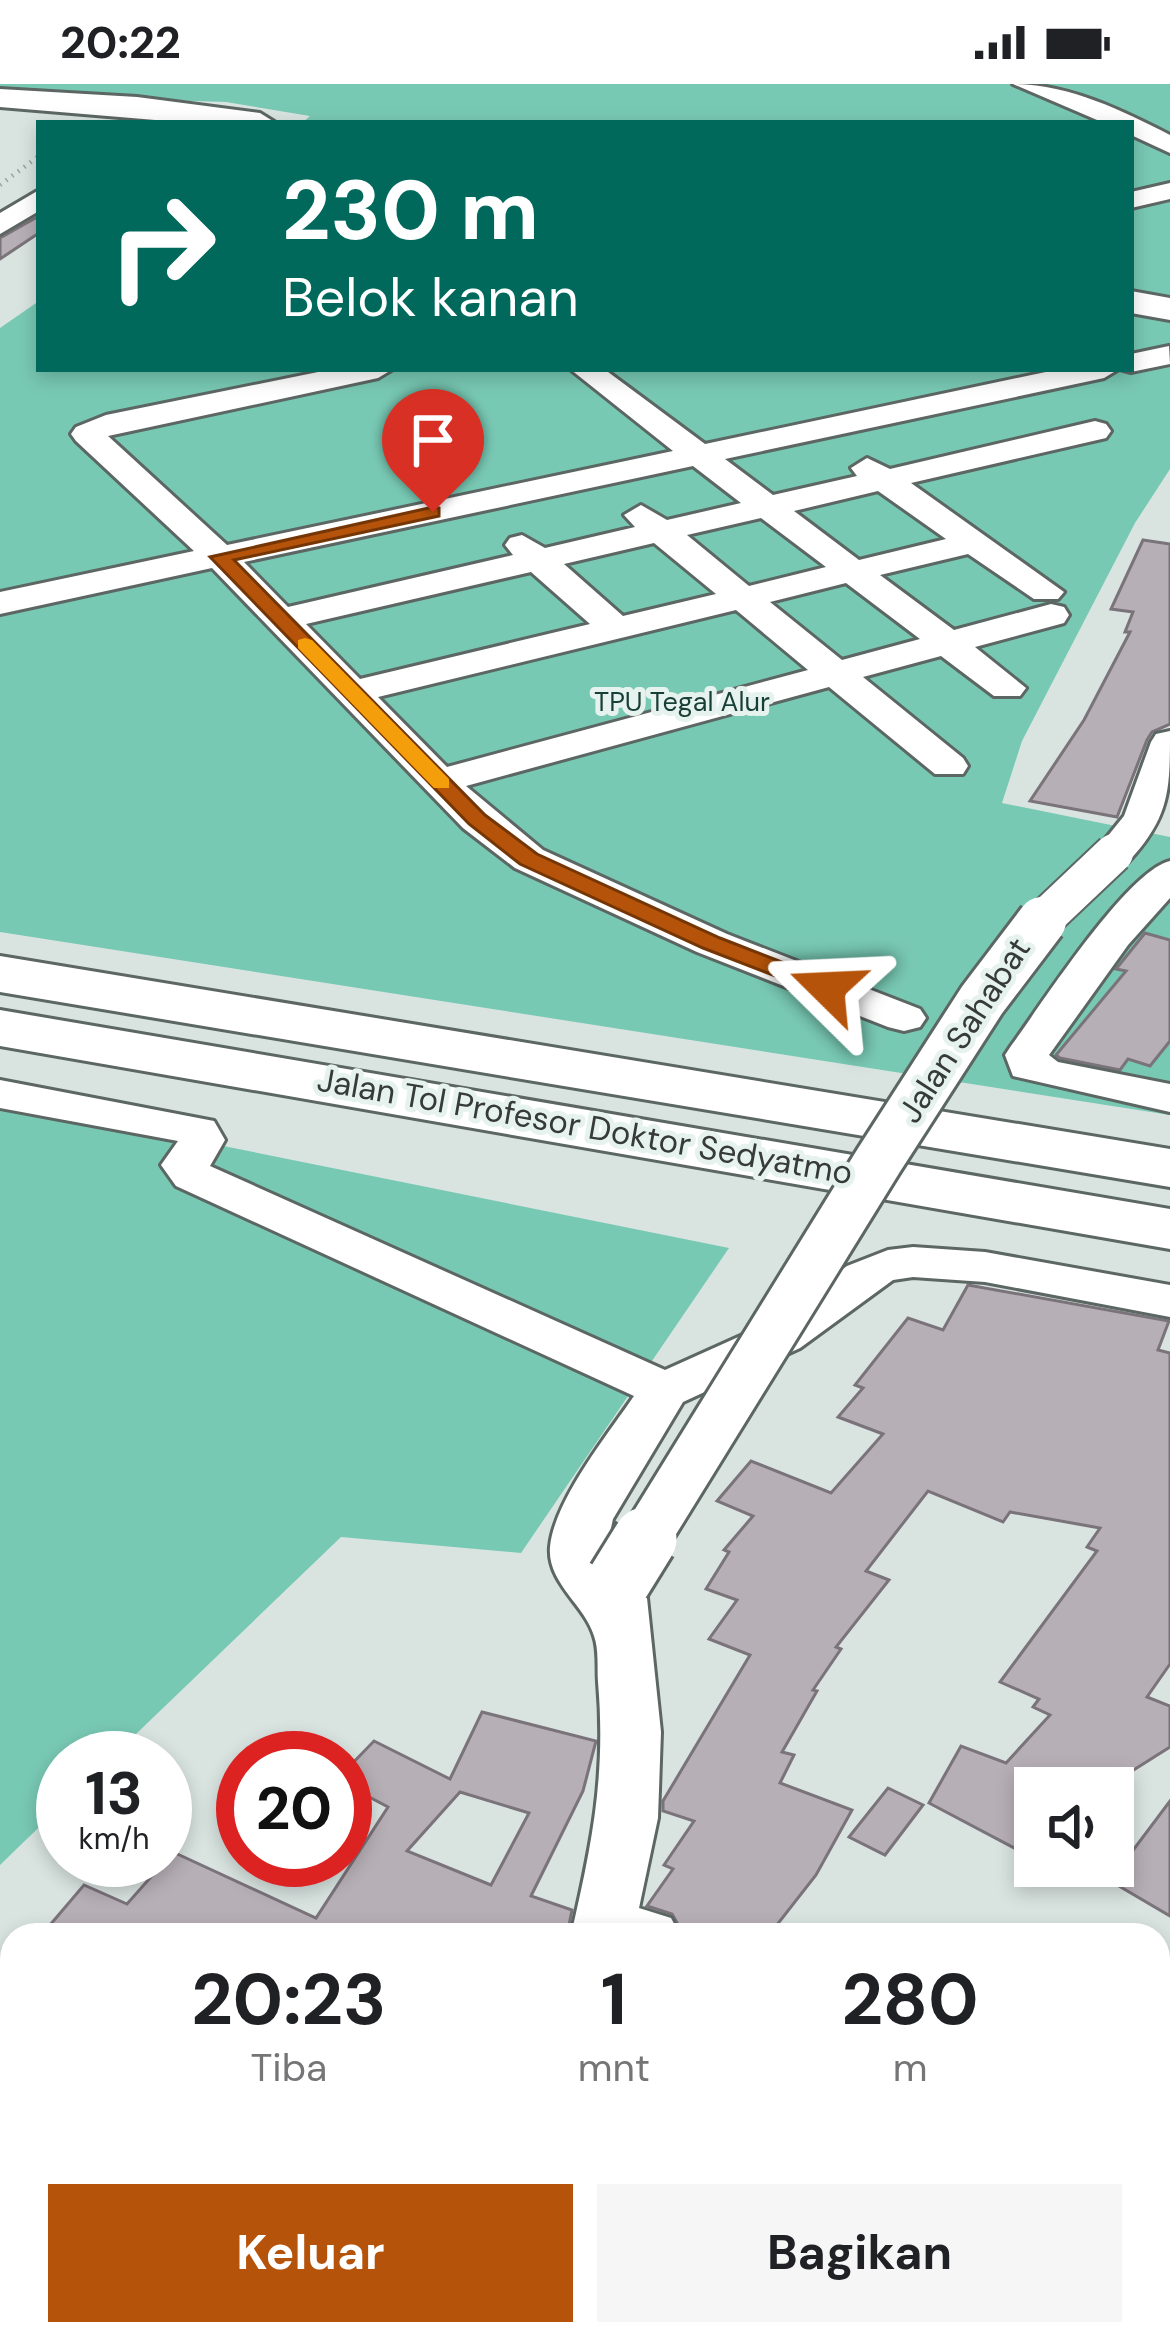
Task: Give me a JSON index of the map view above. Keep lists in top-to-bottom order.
{
  "streets": {
    "highway": ["Jalan Tol Profesor Doktor Sedyatmo"],
    "street": ["Jalan Sahabat"]
  },
  "parks": ["TPU Tegal Alur"],
  "page": {
    "status": "20:22",
    "turn": ["230 m", "Belok kanan"],
    "speed": "13 km/h",
    "limit": "20",
    "eta": [
      "20:23",
      "Tiba",
      "1",
      "mnt",
      "280",
      "m"
    ],
    "buttons": ["Keluar", "Bagikan"]
  }
}
